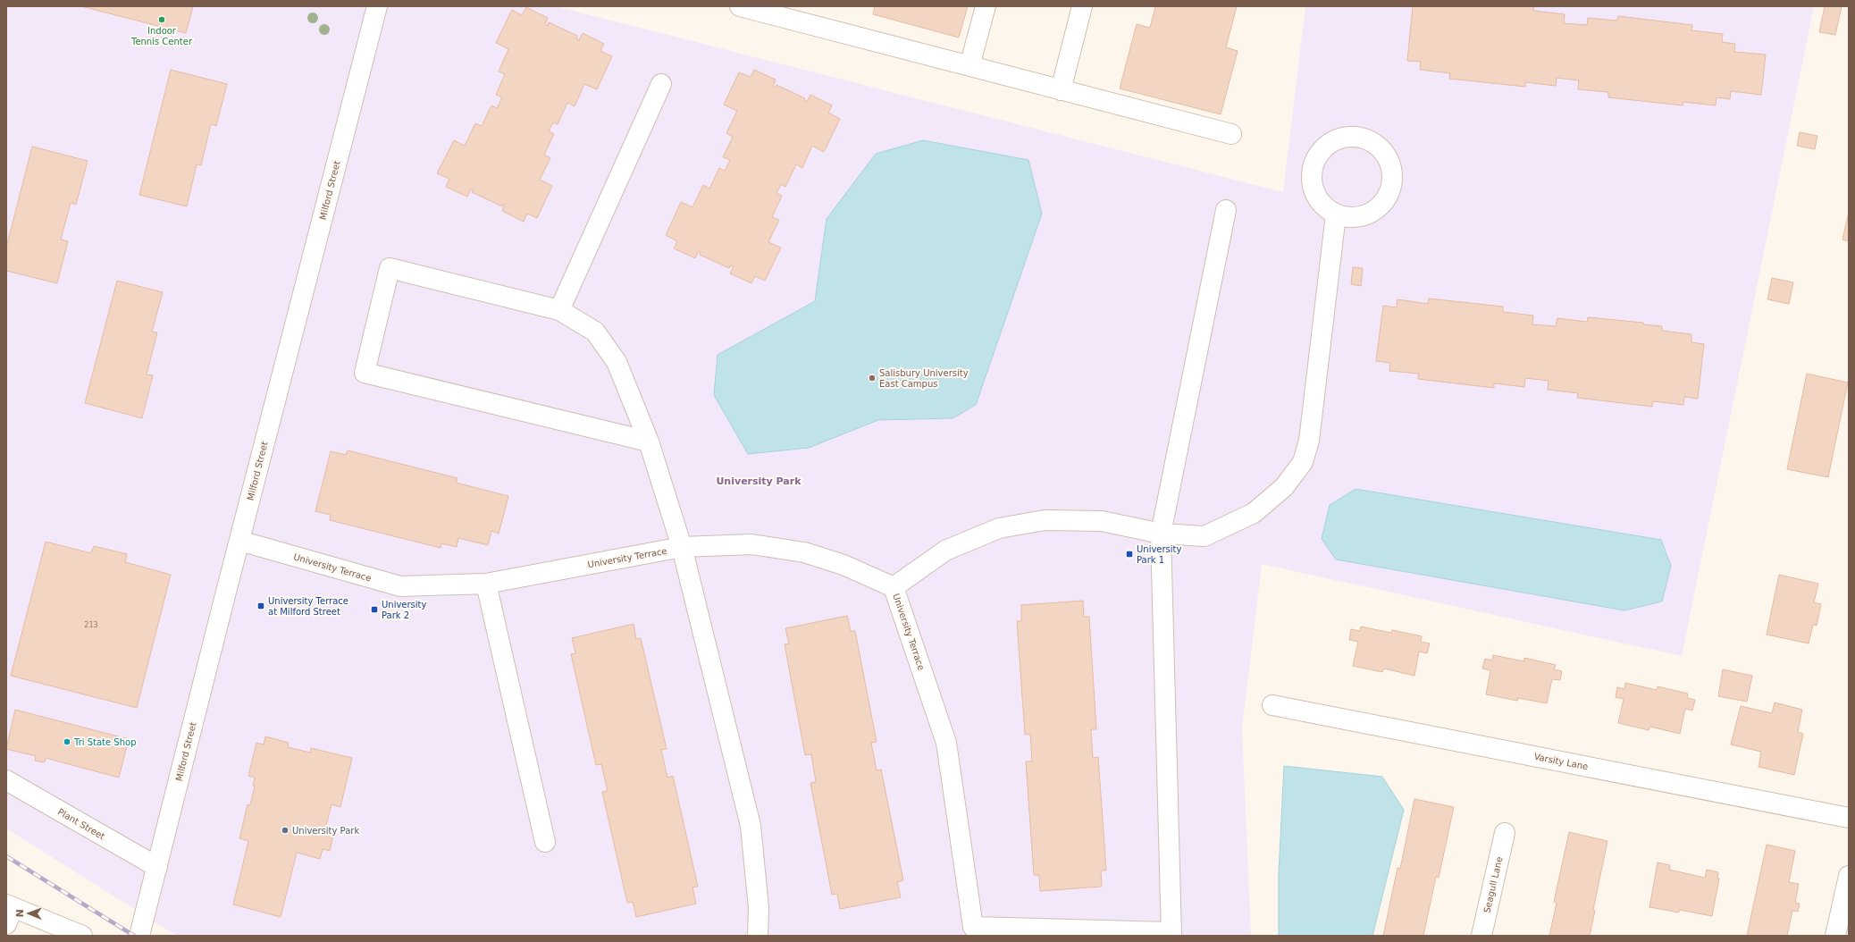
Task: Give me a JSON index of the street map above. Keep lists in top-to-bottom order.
{
  "streets": {
    "street": [
      "Milford Street",
      "University Terrace",
      "Varsity Lane",
      "Plant Street",
      "Seagull Lane"
    ]
  },
  "crossings": [
    ["Milford Street", "University Terrace"],
    ["Milford Street", "Plant Street"]
  ],
  "districts": ["University Park"],
  "places": {
    "other": [
      "Indoor Tennis Center",
      "Salisbury University East Campus",
      "Tri State Shop",
      "University Park"
    ],
    "transit": ["University Park 1", "University Terrace at Milford Street", "University Park 2"]
  },
  "house_numbers": ["213"],
  "north": "left"
}
